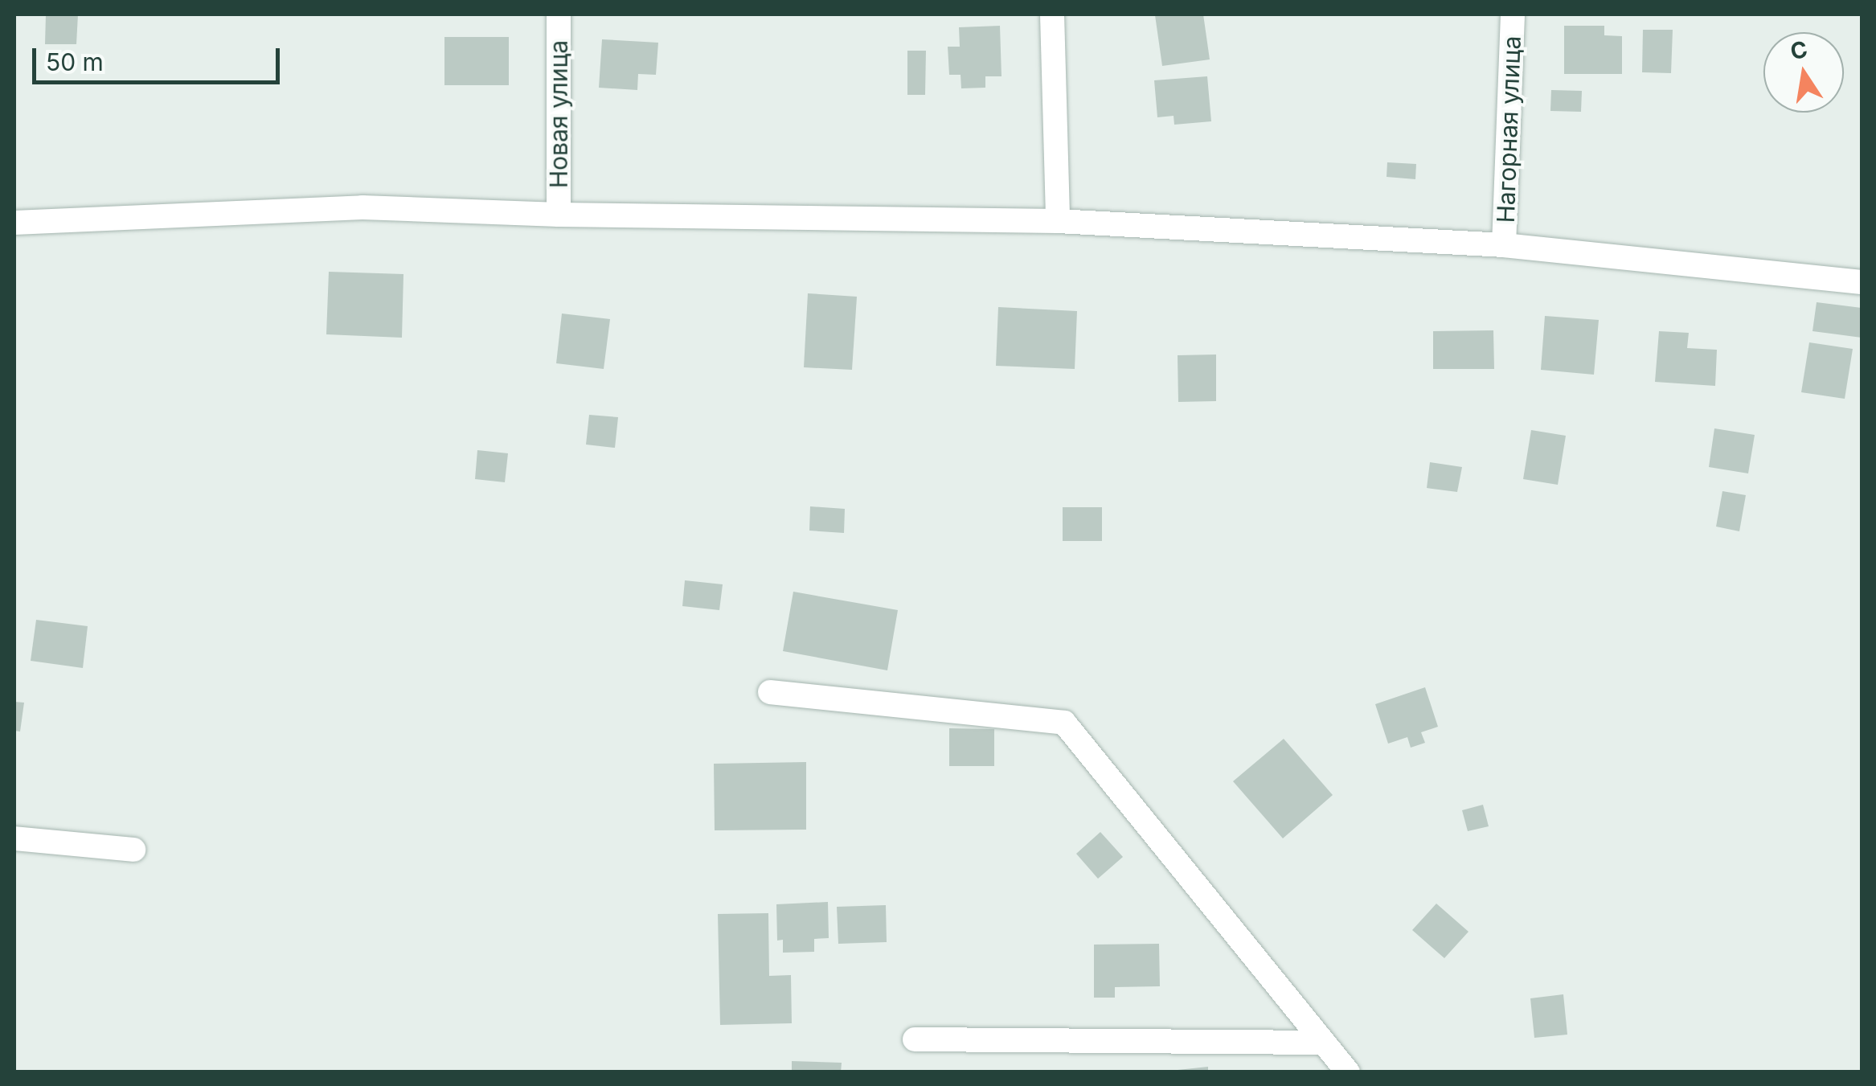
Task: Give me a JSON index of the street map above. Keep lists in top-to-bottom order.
{
  "streets": {
    "street": ["Новая улица", "Нагорная улица"]
  },
  "scale_bar": "50 m",
  "north": "top"
}
